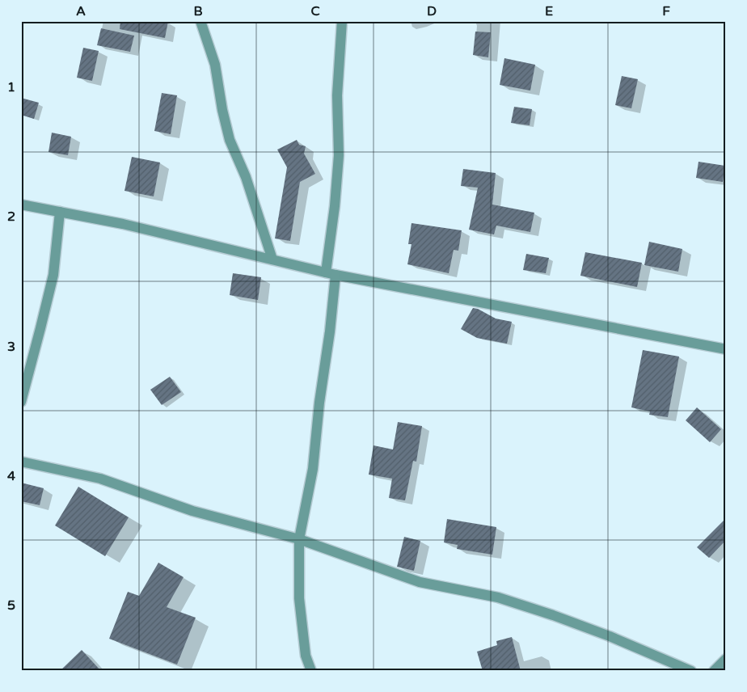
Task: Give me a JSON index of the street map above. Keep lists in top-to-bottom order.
{
  "grid": {
    "columns": [
      "A",
      "B",
      "C",
      "D",
      "E",
      "F"
    ],
    "rows": [
      "1",
      "2",
      "3",
      "4",
      "5"
    ]
  }
}
